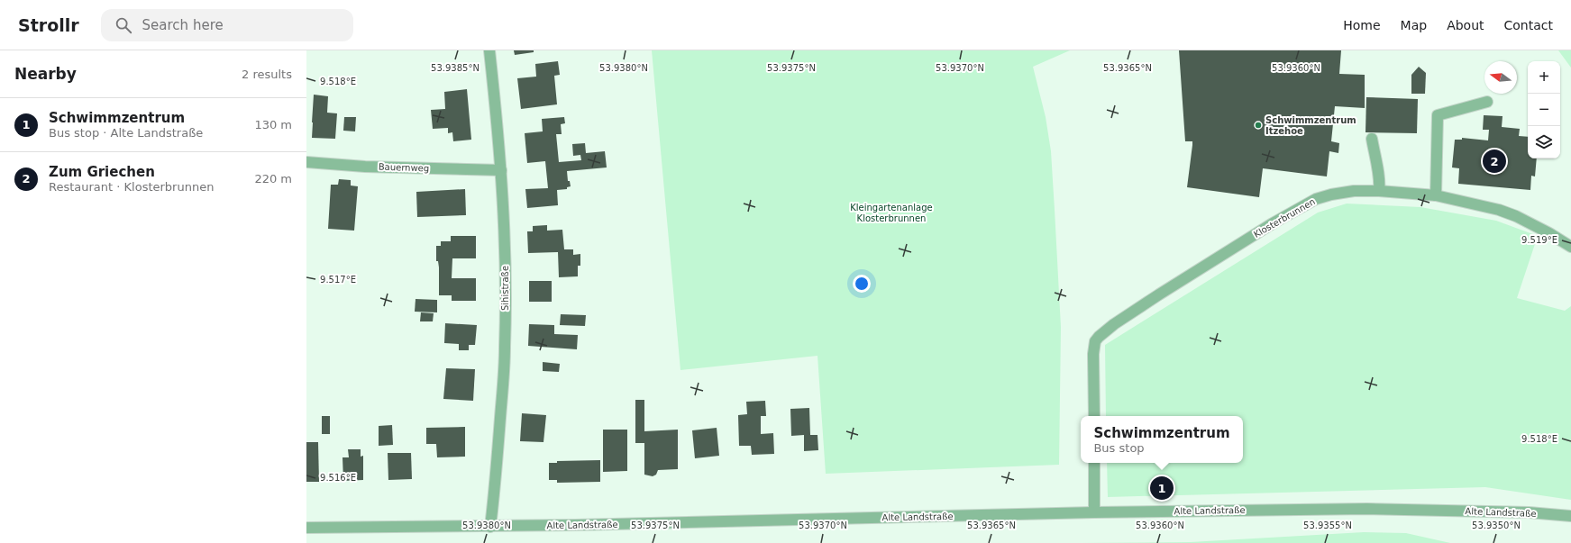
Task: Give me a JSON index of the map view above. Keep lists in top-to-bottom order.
{
  "streets": {
    "street": [
      "Bauernweg",
      "Klosterbrunnen",
      "Sihistraße",
      "Alte Landstraße"
    ]
  },
  "crossings": [
    ["Bauernweg", "Sihistraße"],
    ["Sihistraße", "Alte Landstraße"]
  ],
  "parks": ["Kleingartenanlage Klosterbrunnen"],
  "places": ["Schwimmzentrum Itzehoe"],
  "north": "left",
  "page": {
    "header": "Strollr",
    "search": "Search here",
    "nav": [
      "Home",
      "Map",
      "About",
      "Contact"
    ],
    "heading": ["Nearby", "2 results"],
    "map_buttons": ["+", "−"],
    "list": [
      {
        "mark": "1",
        "name": "Schwimmzentrum",
        "note": "Bus stop · Alte Landstraße",
        "value": "130 m"
      },
      {
        "mark": "2",
        "name": "Zum Griechen",
        "note": "Restaurant · Klosterbrunnen",
        "value": "220 m"
      }
    ],
    "pins": ["2", "1"],
    "popup": ["Schwimmzentrum", "Bus stop"]
  },
  "coordinates": [
    "53.9385°N",
    "53.9380°N",
    "53.9375°N",
    "53.9370°N",
    "53.9365°N",
    "53.9360°N",
    "9.518°E",
    "9.519°E",
    "9.517°E",
    "9.516°E",
    "53.9355°N",
    "53.9350°N"
  ]
}
